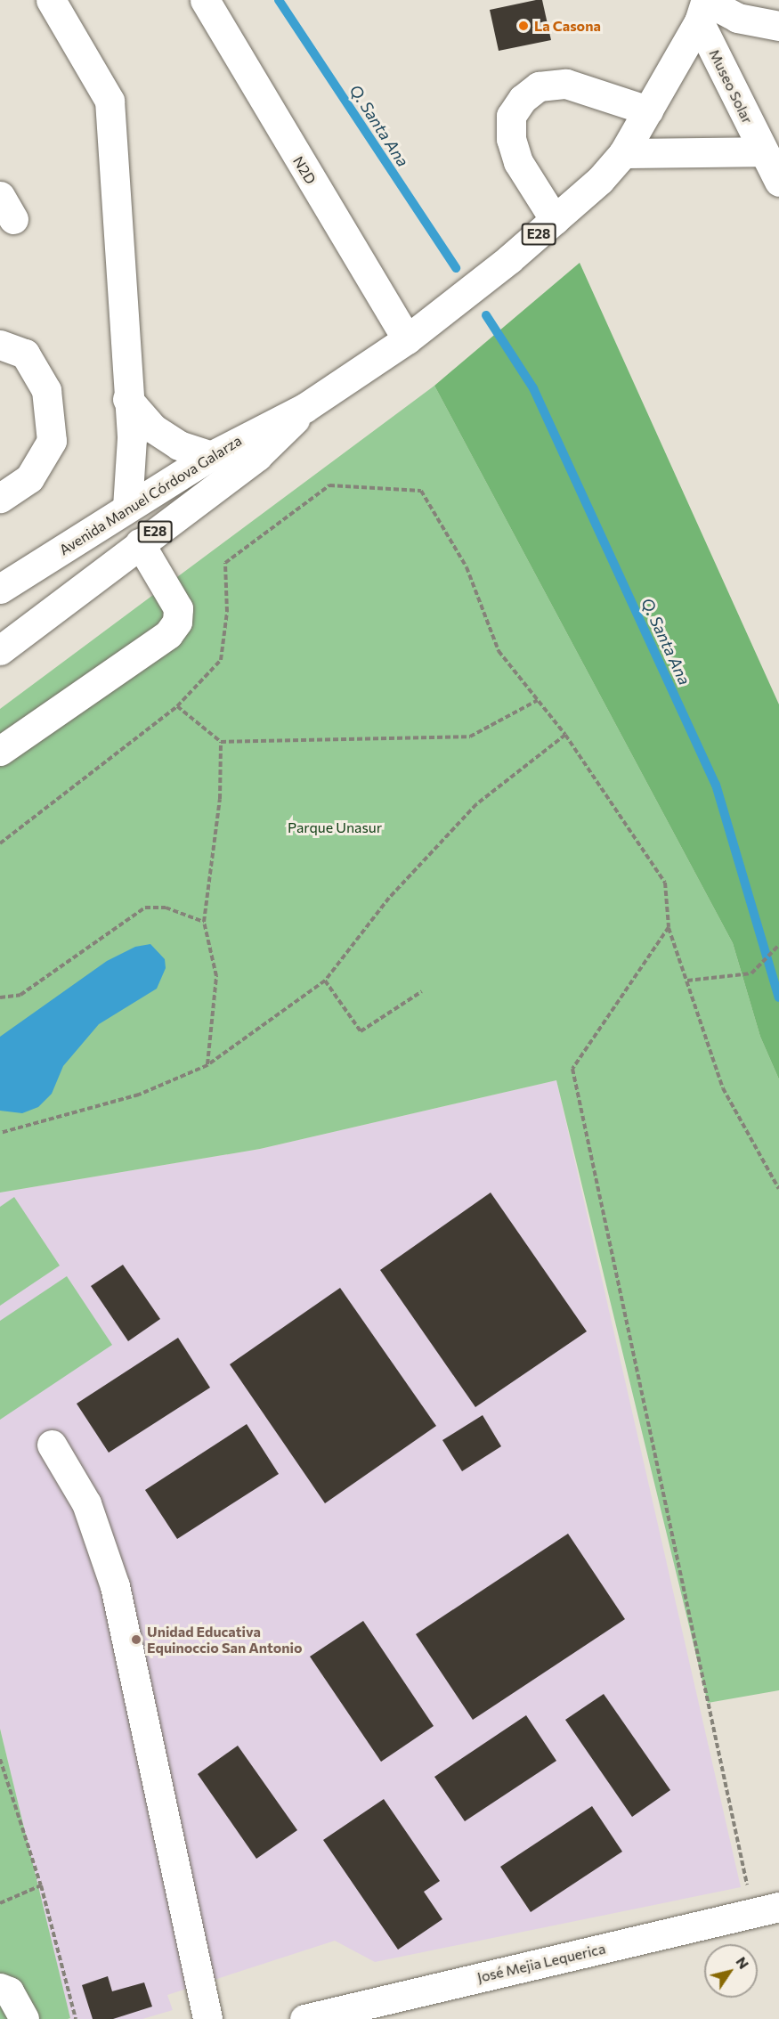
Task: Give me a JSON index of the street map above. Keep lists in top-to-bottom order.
{
  "streets": {
    "main road": [
      "Museo Solar",
      "N2D",
      "E28",
      "Avenida Manuel Córdova Galarza",
      "José Mejia Lequerica"
    ]
  },
  "crossings": [
    ["Museo Solar", "Avenida Manuel Córdova Galarza"],
    ["N2D", "Avenida Manuel Córdova Galarza"]
  ],
  "water": ["Q. Santa Ana"],
  "parks": ["Parque Unasur"],
  "places": ["La Casona", "Unidad Educativa Equinoccio San Antonio"],
  "north": "top right"
}
